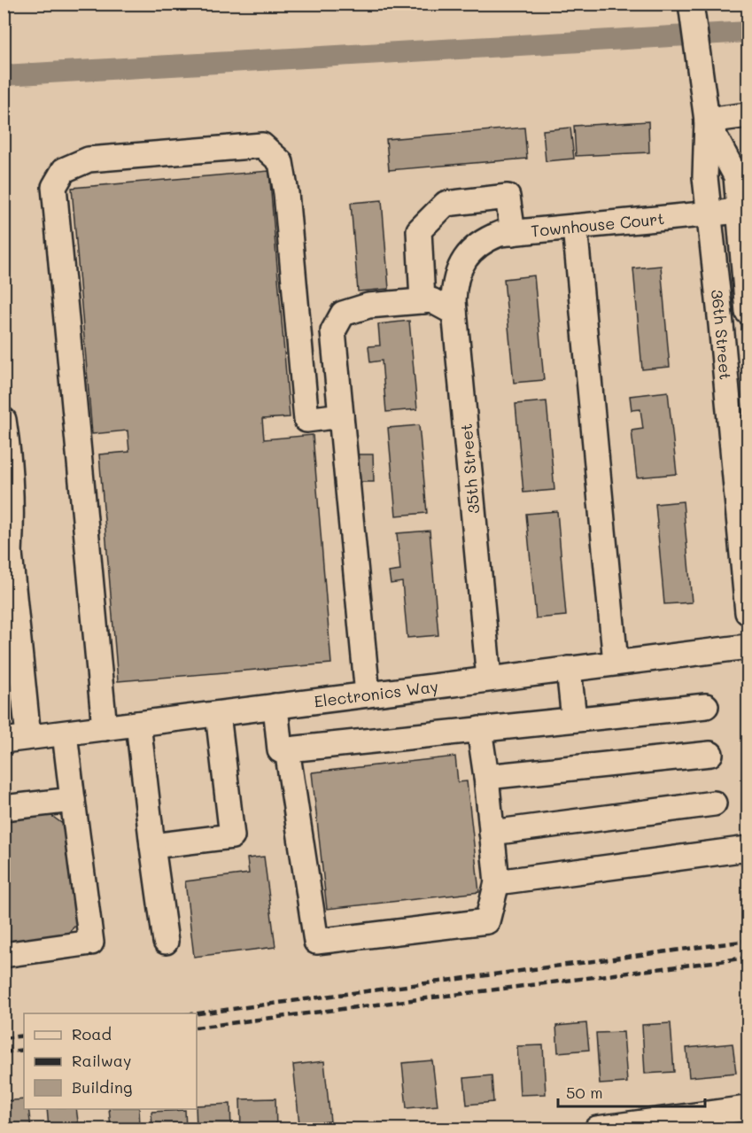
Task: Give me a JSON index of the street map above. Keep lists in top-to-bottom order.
{
  "streets": {
    "street": [
      "Townhouse Court",
      "36th Street",
      "35th Street",
      "Electronics Way"
    ]
  },
  "crossings": [
    ["Townhouse Court", "36th Street"],
    ["Townhouse Court", "35th Street"],
    ["35th Street", "Electronics Way"]
  ],
  "legend": ["Road", "Railway", "Building"],
  "scale_bar": "50 m"
}
